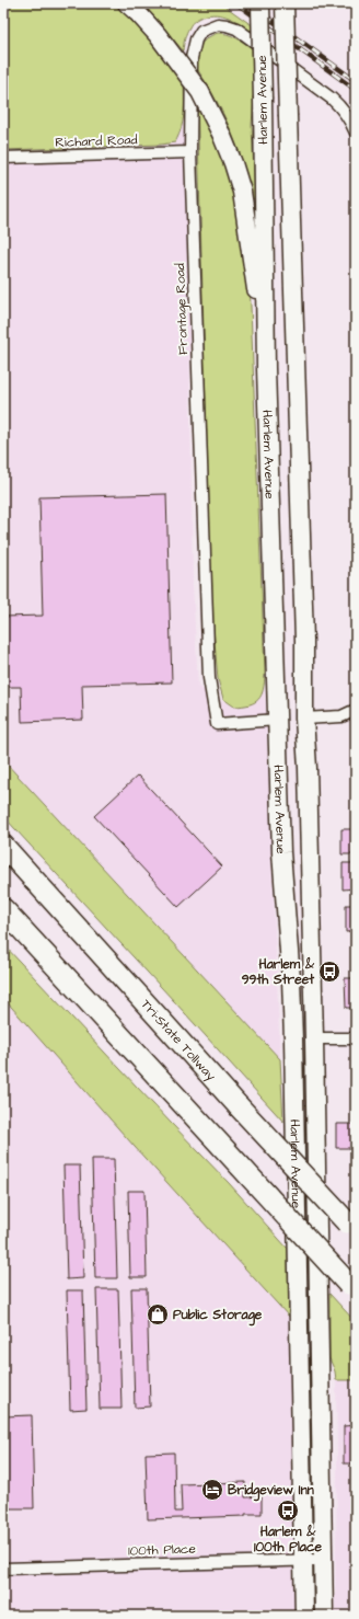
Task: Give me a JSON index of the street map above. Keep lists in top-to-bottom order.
{
  "streets": {
    "highway": ["Tri-State Tollway"],
    "main road": ["Harlem Avenue"],
    "street": ["Richard Road", "Frontage Road", "100th Place"]
  },
  "crossings": [
    ["Harlem Avenue", "Frontage Road"],
    ["Harlem Avenue", "100th Place"],
    ["Richard Road", "Frontage Road"]
  ],
  "places": {
    "bus stop": ["Harlem & 99th Street", "Harlem & 100th Place"],
    "shop": ["Public Storage"],
    "hotel": ["Bridgeview Inn"]
  }
}
